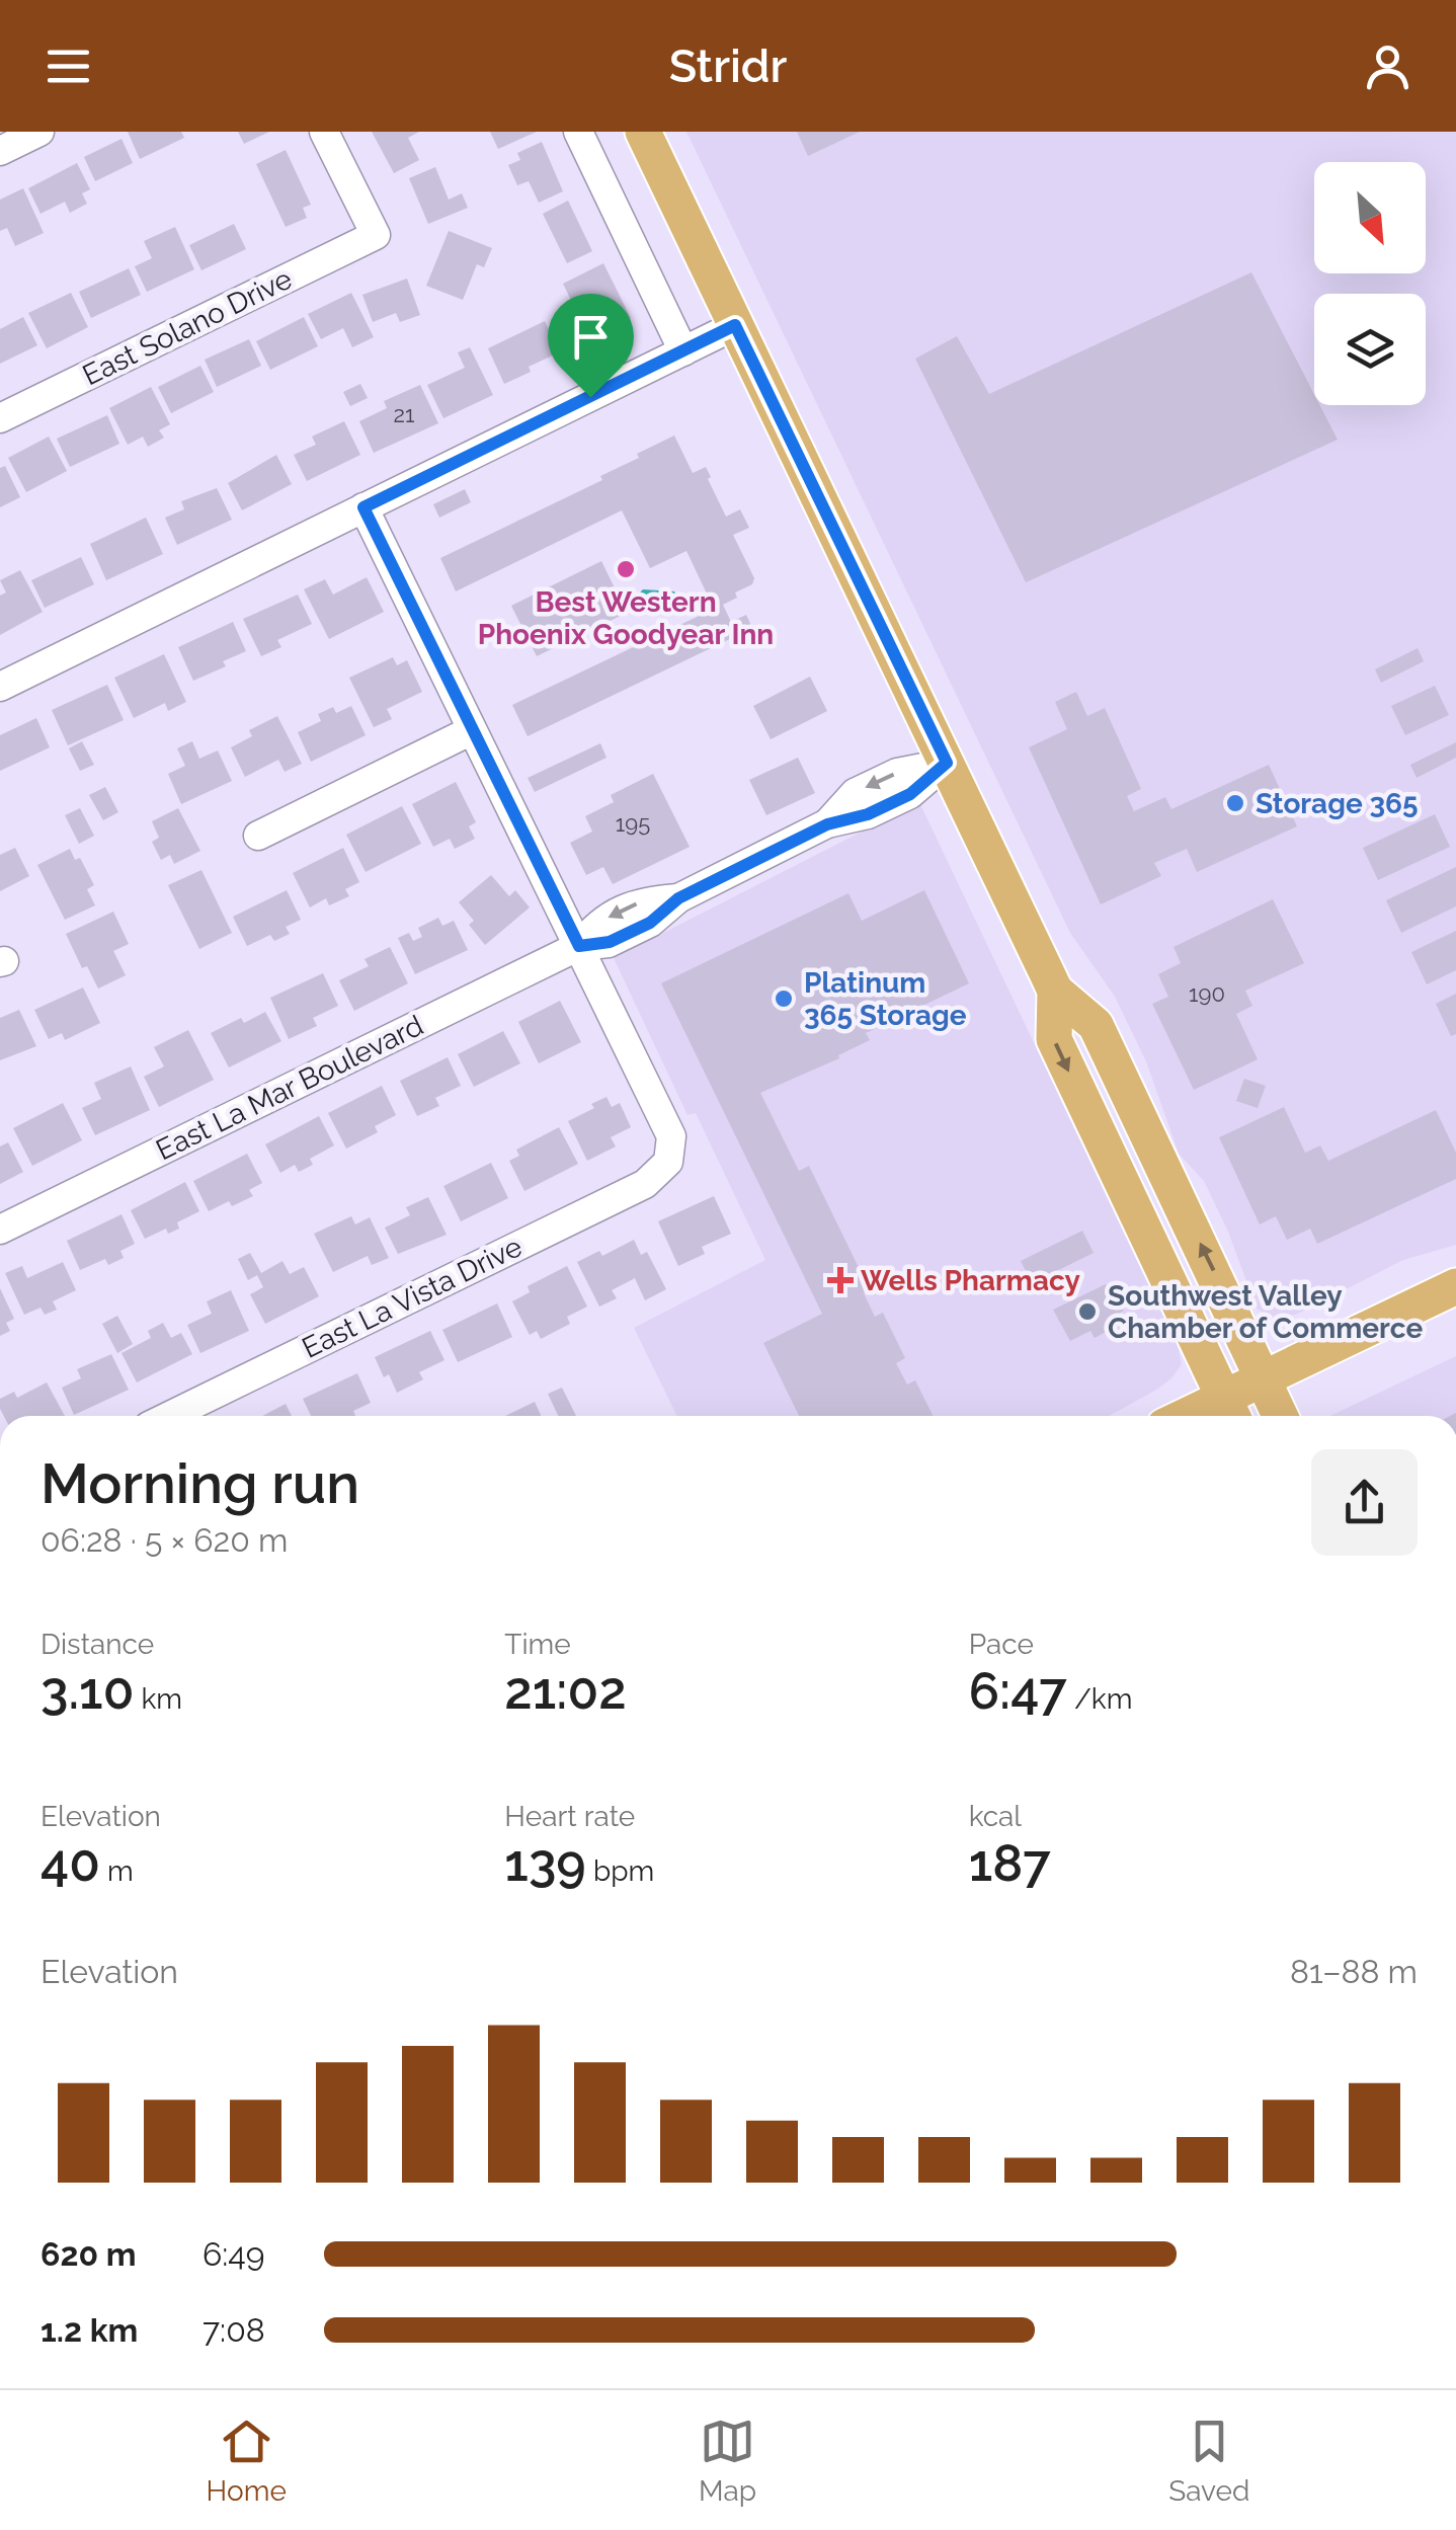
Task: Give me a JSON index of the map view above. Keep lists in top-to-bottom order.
{
  "streets": {
    "street": ["East Solano Drive", "East La Mar Boulevard", "East La Vista Drive"]
  },
  "crossings": [
    ["East La Mar Boulevard", "East La Vista Drive"]
  ],
  "places": {
    "other": [
      "Best Western Phoenix Goodyear Inn",
      "Storage 365",
      "Platinum 365 Storage",
      "Southwest Valley Chamber of Commerce"
    ],
    "health": ["Wells Pharmacy"]
  },
  "house_numbers": ["21", "195", "190"],
  "north": "bottom right",
  "page": {
    "header": "Stridr",
    "heading": ["Morning run", "06:28 · 5 × 620 m"],
    "stats": [
      ["Distance", "3.10 km"],
      ["Time", "21:02"],
      ["Pace", "6:47 /km"],
      ["Elevation", "40 m"],
      ["Heart rate", "139 bpm"],
      ["kcal", "187"]
    ],
    "chart": ["Elevation", "81–88 m"],
    "list": [
      {
        "name": "620 m",
        "note": "6:49"
      },
      {
        "name": "1.2 km",
        "note": "7:08"
      }
    ],
    "tabs": ["Home", "Map", "Saved"]
  }
}
